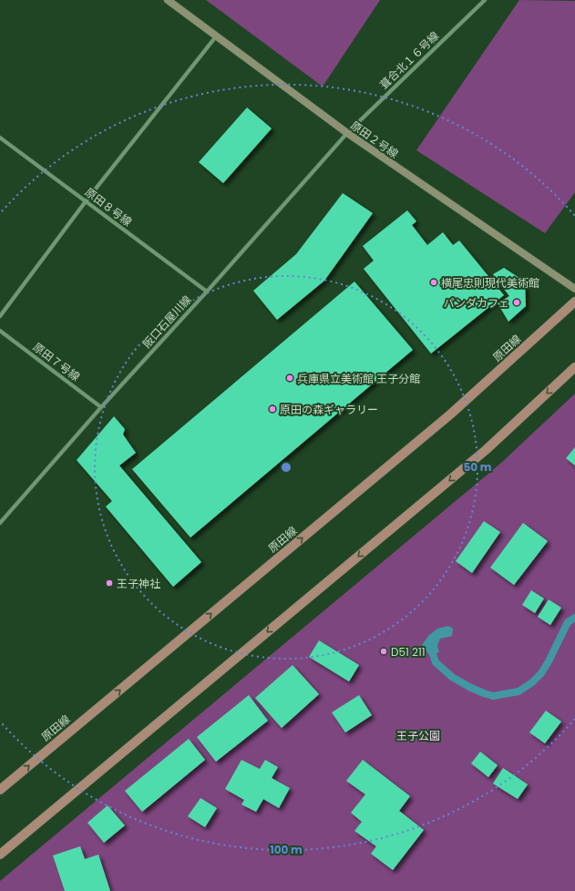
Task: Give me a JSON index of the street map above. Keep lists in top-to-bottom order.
{
  "streets": {
    "main road": ["原田線"],
    "street": [
      "葺合北１６号線",
      "原田２号線",
      "原田８号線",
      "阪口石屋川線",
      "原田７号線"
    ]
  },
  "crossings": [
    ["葺合北１６号線", "原田２号線"],
    ["葺合北１６号線", "阪口石屋川線"],
    ["原田２号線", "阪口石屋川線"],
    ["原田８号線", "阪口石屋川線"],
    ["阪口石屋川線", "原田７号線"]
  ],
  "parks": ["王子公園"],
  "places": [
    "横尾忠則現代美術館",
    "パンダカフェ",
    "兵庫県立美術館 王子分館",
    "原田の森ギャラリー",
    "王子神社",
    "D51 211"
  ],
  "rings": ["50 m", "100 m"]
}
